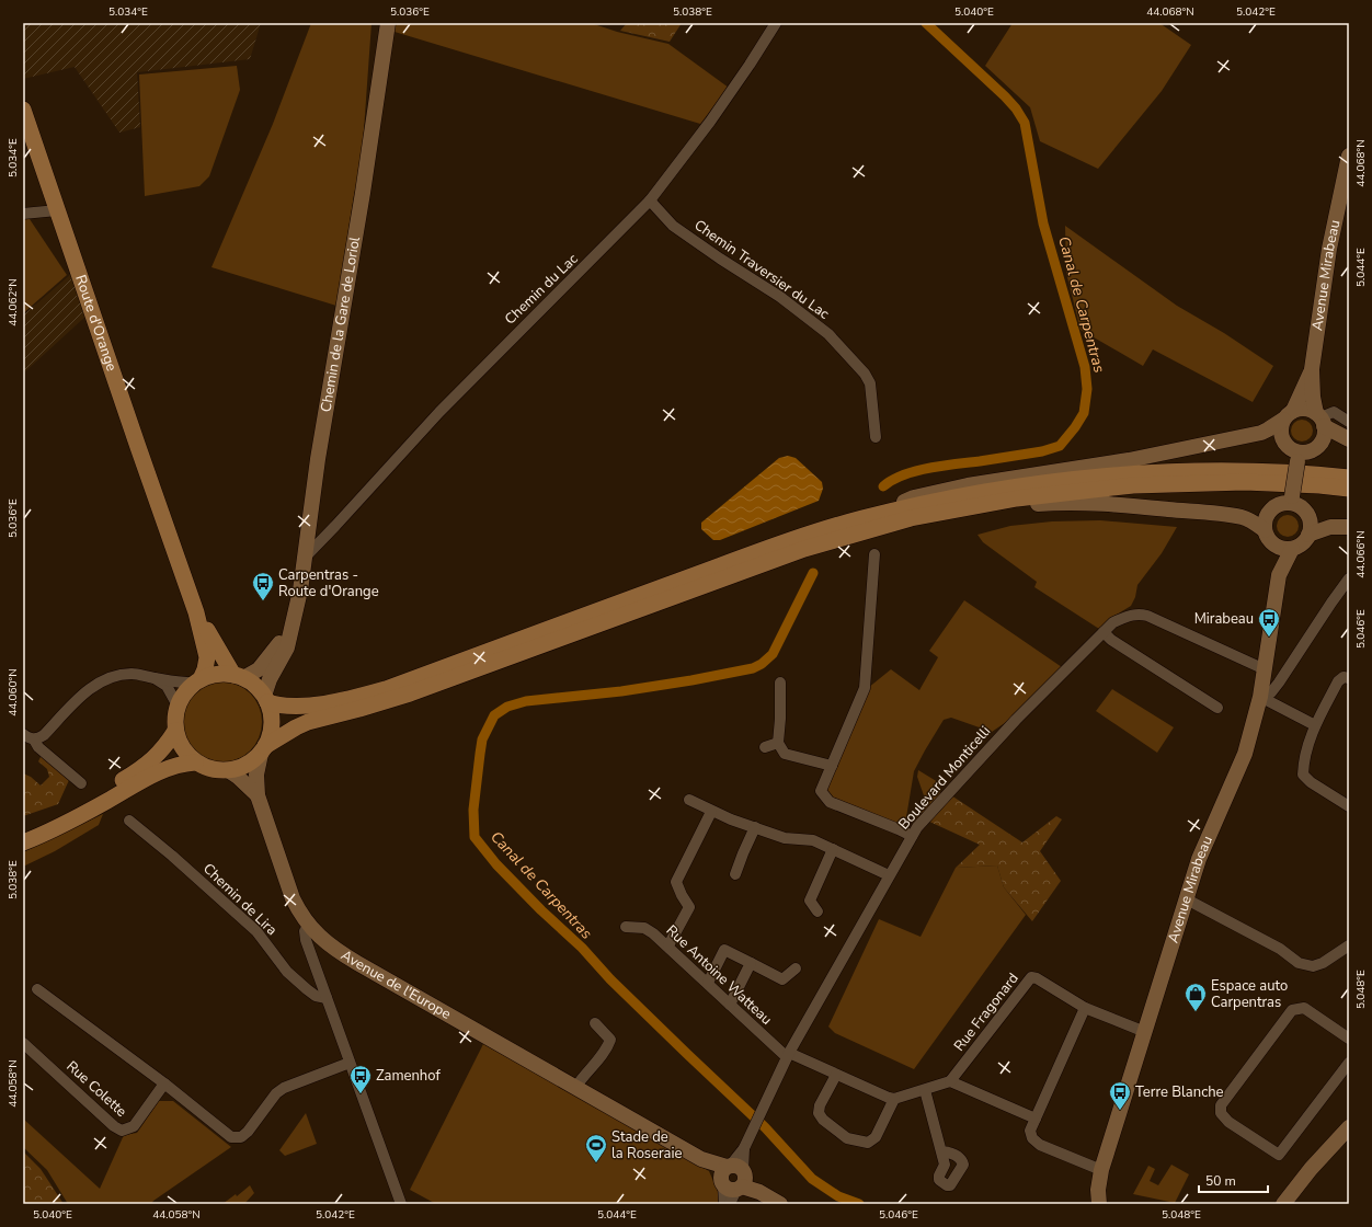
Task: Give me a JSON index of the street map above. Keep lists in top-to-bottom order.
{
  "streets": {
    "main road": [
      "Avenue Mirabeau",
      "Route d'Orange",
      "Chemin de la Gare de Loriol",
      "Avenue de l'Europe"
    ],
    "street": [
      "Chemin Traversier du Lac",
      "Chemin du Lac",
      "Boulevard Monticelli",
      "Chemin de Lira",
      "Rue Antoine Watteau",
      "Rue Fragonard",
      "Rue Colette"
    ]
  },
  "crossings": [
    ["Chemin Traversier du Lac", "Chemin du Lac"],
    ["Avenue Mirabeau", "Boulevard Monticelli"],
    ["Avenue Mirabeau", "Rue Fragonard"],
    ["Chemin du Lac", "Chemin de la Gare de Loriol"],
    ["Route d'Orange", "Chemin de la Gare de Loriol"],
    ["Route d'Orange", "Avenue de l'Europe"],
    ["Chemin de la Gare de Loriol", "Avenue de l'Europe"],
    ["Boulevard Monticelli", "Rue Antoine Watteau"],
    ["Boulevard Monticelli", "Avenue de l'Europe"]
  ],
  "water": ["Canal de Carpentras"],
  "places": {
    "bus stop": [
      "Carpentras - Route d'Orange",
      "Mirabeau",
      "Zamenhof",
      "Terre Blanche"
    ],
    "shop": ["Espace auto Carpentras"],
    "sports": ["Stade de la Roseraie"]
  },
  "scale_bar": "50 m",
  "coordinates": [
    "5.034°E",
    "5.036°E",
    "5.038°E",
    "5.040°E",
    "44.068°N",
    "5.042°E",
    "5.044°E",
    "44.062°N",
    "44.066°N",
    "5.046°E",
    "44.060°N",
    "5.048°E",
    "44.058°N"
  ]
}
